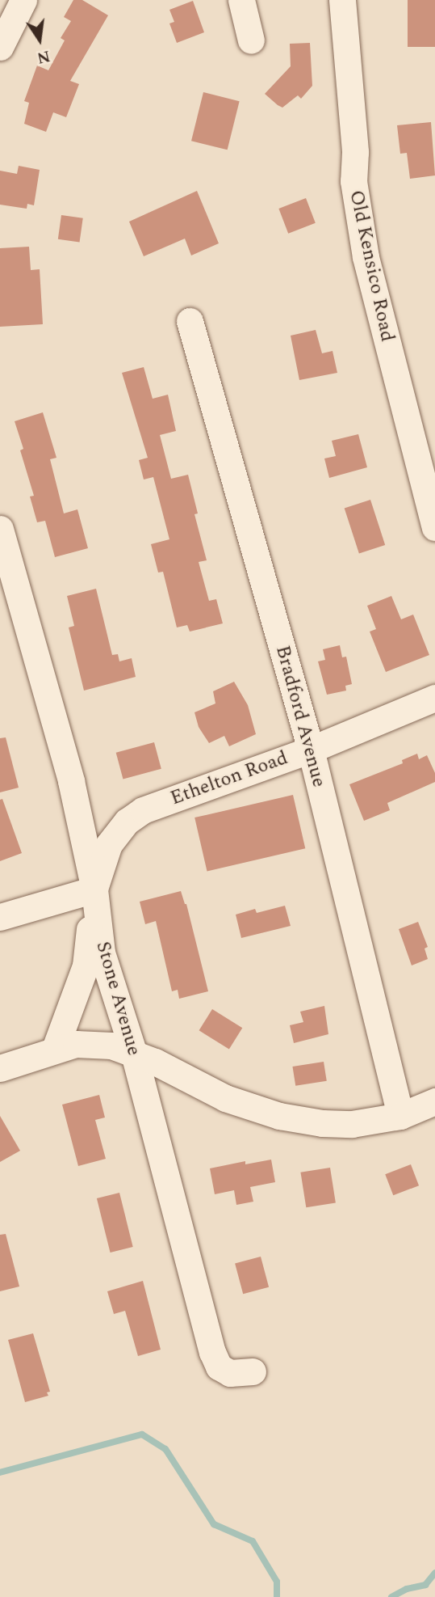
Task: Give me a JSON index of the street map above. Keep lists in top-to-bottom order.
{
  "streets": {
    "street": [
      "Old Kensico Road",
      "Bradford Avenue",
      "Ethelton Road",
      "Stone Avenue"
    ]
  },
  "crossings": [
    ["Bradford Avenue", "Ethelton Road"],
    ["Ethelton Road", "Stone Avenue"]
  ],
  "north": "bottom"
}
